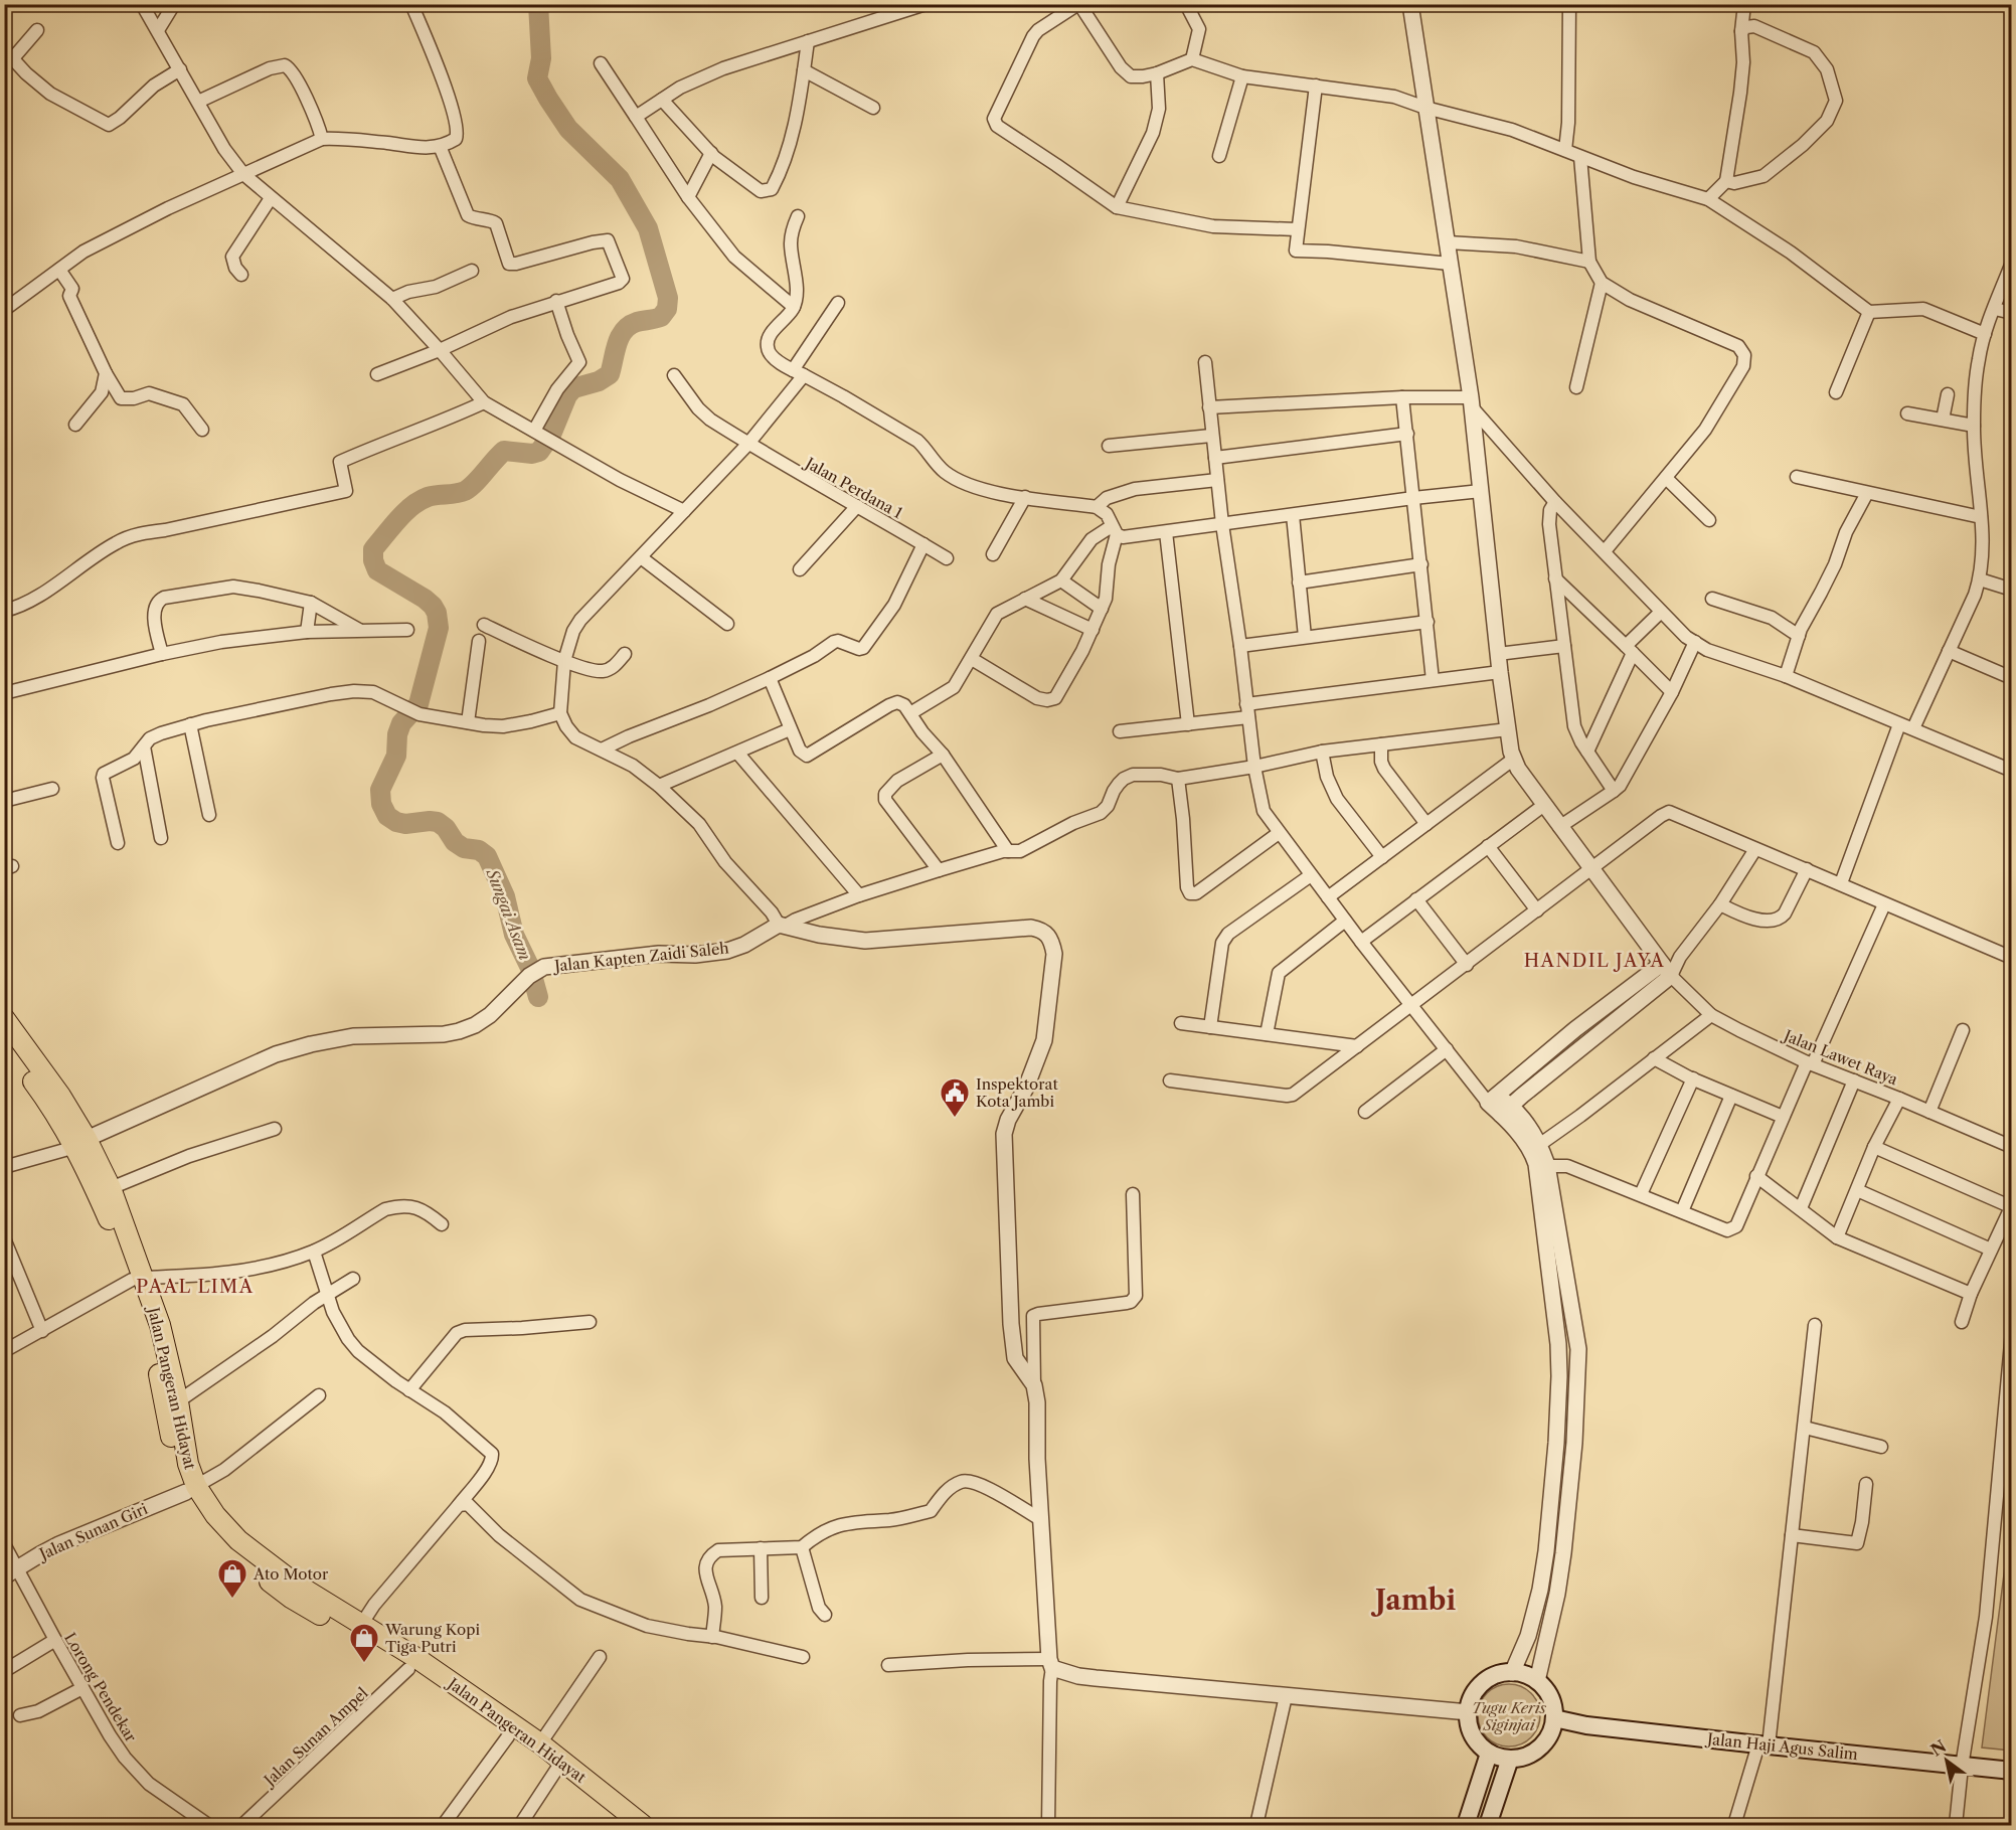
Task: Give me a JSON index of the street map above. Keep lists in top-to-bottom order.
{
  "streets": {
    "highway": ["Jalan Pangeran Hidayat"],
    "main road": ["Jalan Haji Agus Salim"],
    "street": [
      "Jalan Perdana 1",
      "Jalan Kapten Zaidi Saleh",
      "Jalan Lawet Raya",
      "Jalan Sunan Giri",
      "Lorong Pendekar",
      "Jalan Sunan Ampel"
    ]
  },
  "crossings": [
    ["Jalan Kapten Zaidi Saleh", "Jalan Pangeran Hidayat"],
    ["Jalan Pangeran Hidayat", "Jalan Sunan Giri"],
    ["Jalan Pangeran Hidayat", "Jalan Sunan Ampel"],
    ["Jalan Sunan Giri", "Lorong Pendekar"]
  ],
  "districts": ["HANDIL JAYA", "PAAL LIMA", "Jambi"],
  "water": ["Sungai Asam"],
  "parks": ["Tugu Keris Siginjai"],
  "places": {
    "public building": ["Inspektorat Kota Jambi"],
    "shop": ["Ato Motor", "Warung Kopi Tiga Putri"]
  },
  "north": "top left"
}
